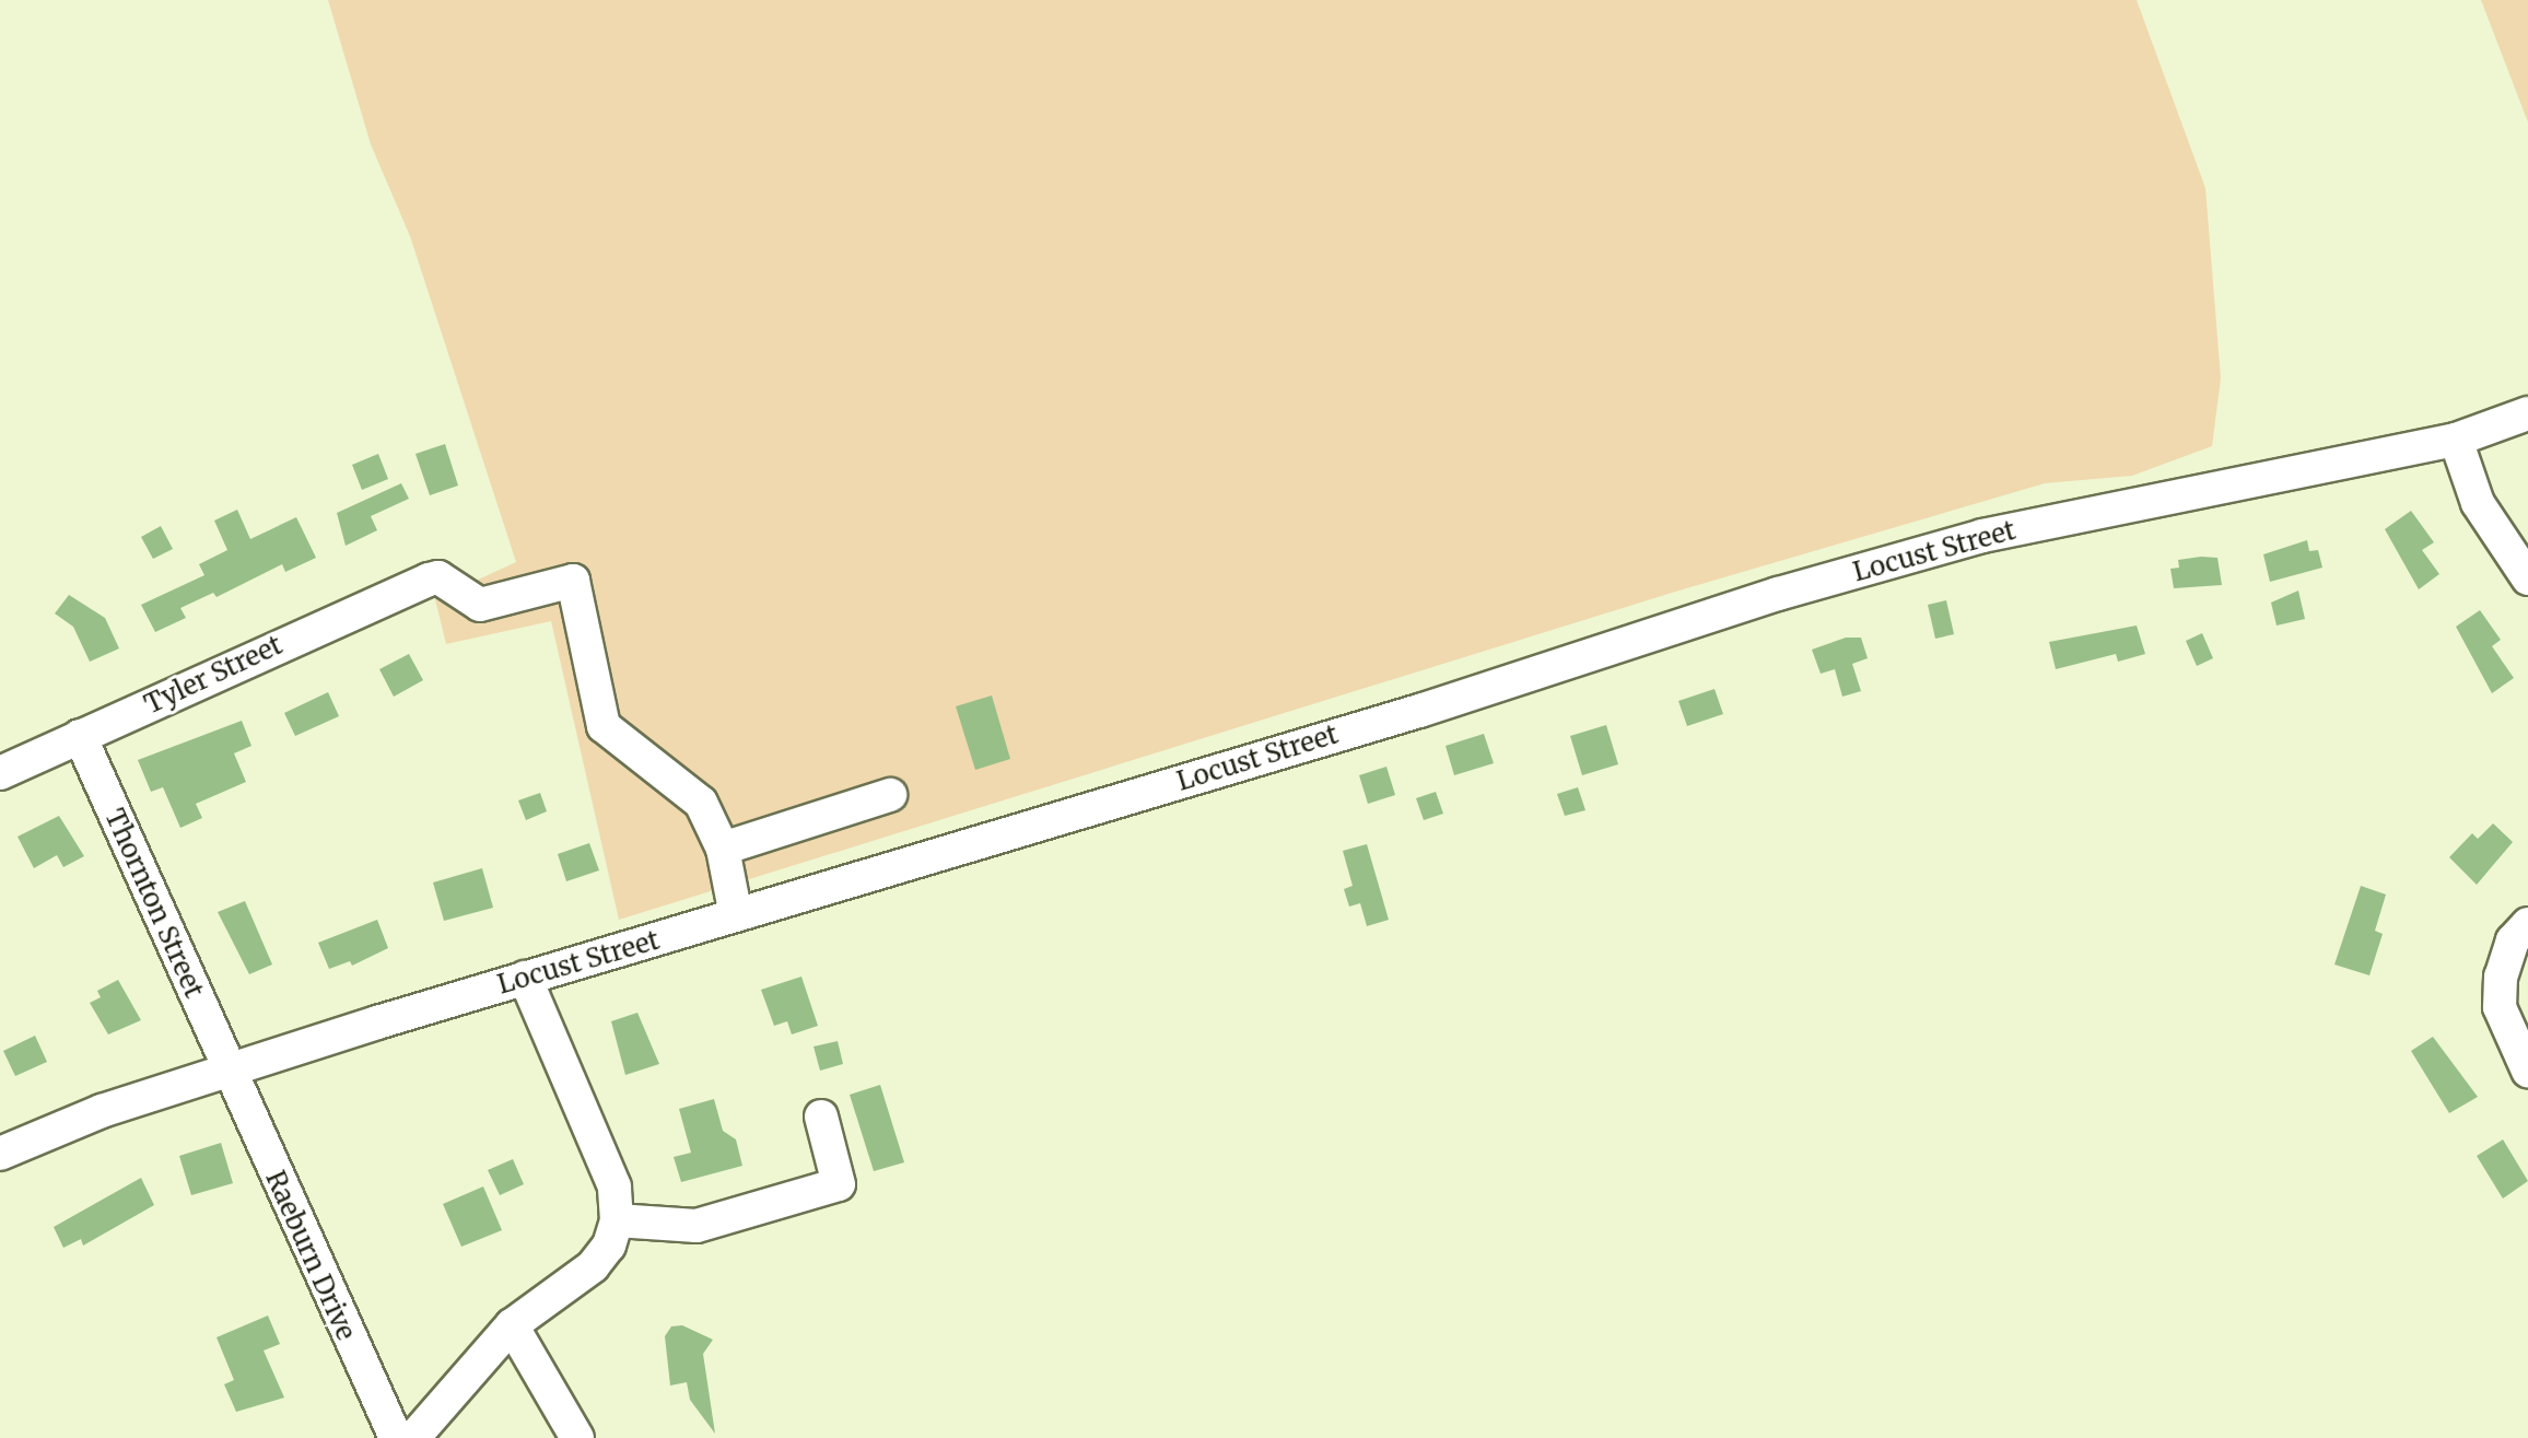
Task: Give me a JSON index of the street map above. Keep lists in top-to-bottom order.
{
  "streets": {
    "street": [
      "Locust Street",
      "Tyler Street",
      "Thornton Street",
      "Raeburn Drive"
    ]
  },
  "crossings": [
    ["Locust Street", "Thornton Street"],
    ["Locust Street", "Raeburn Drive"],
    ["Tyler Street", "Thornton Street"],
    ["Thornton Street", "Raeburn Drive"]
  ]
}
